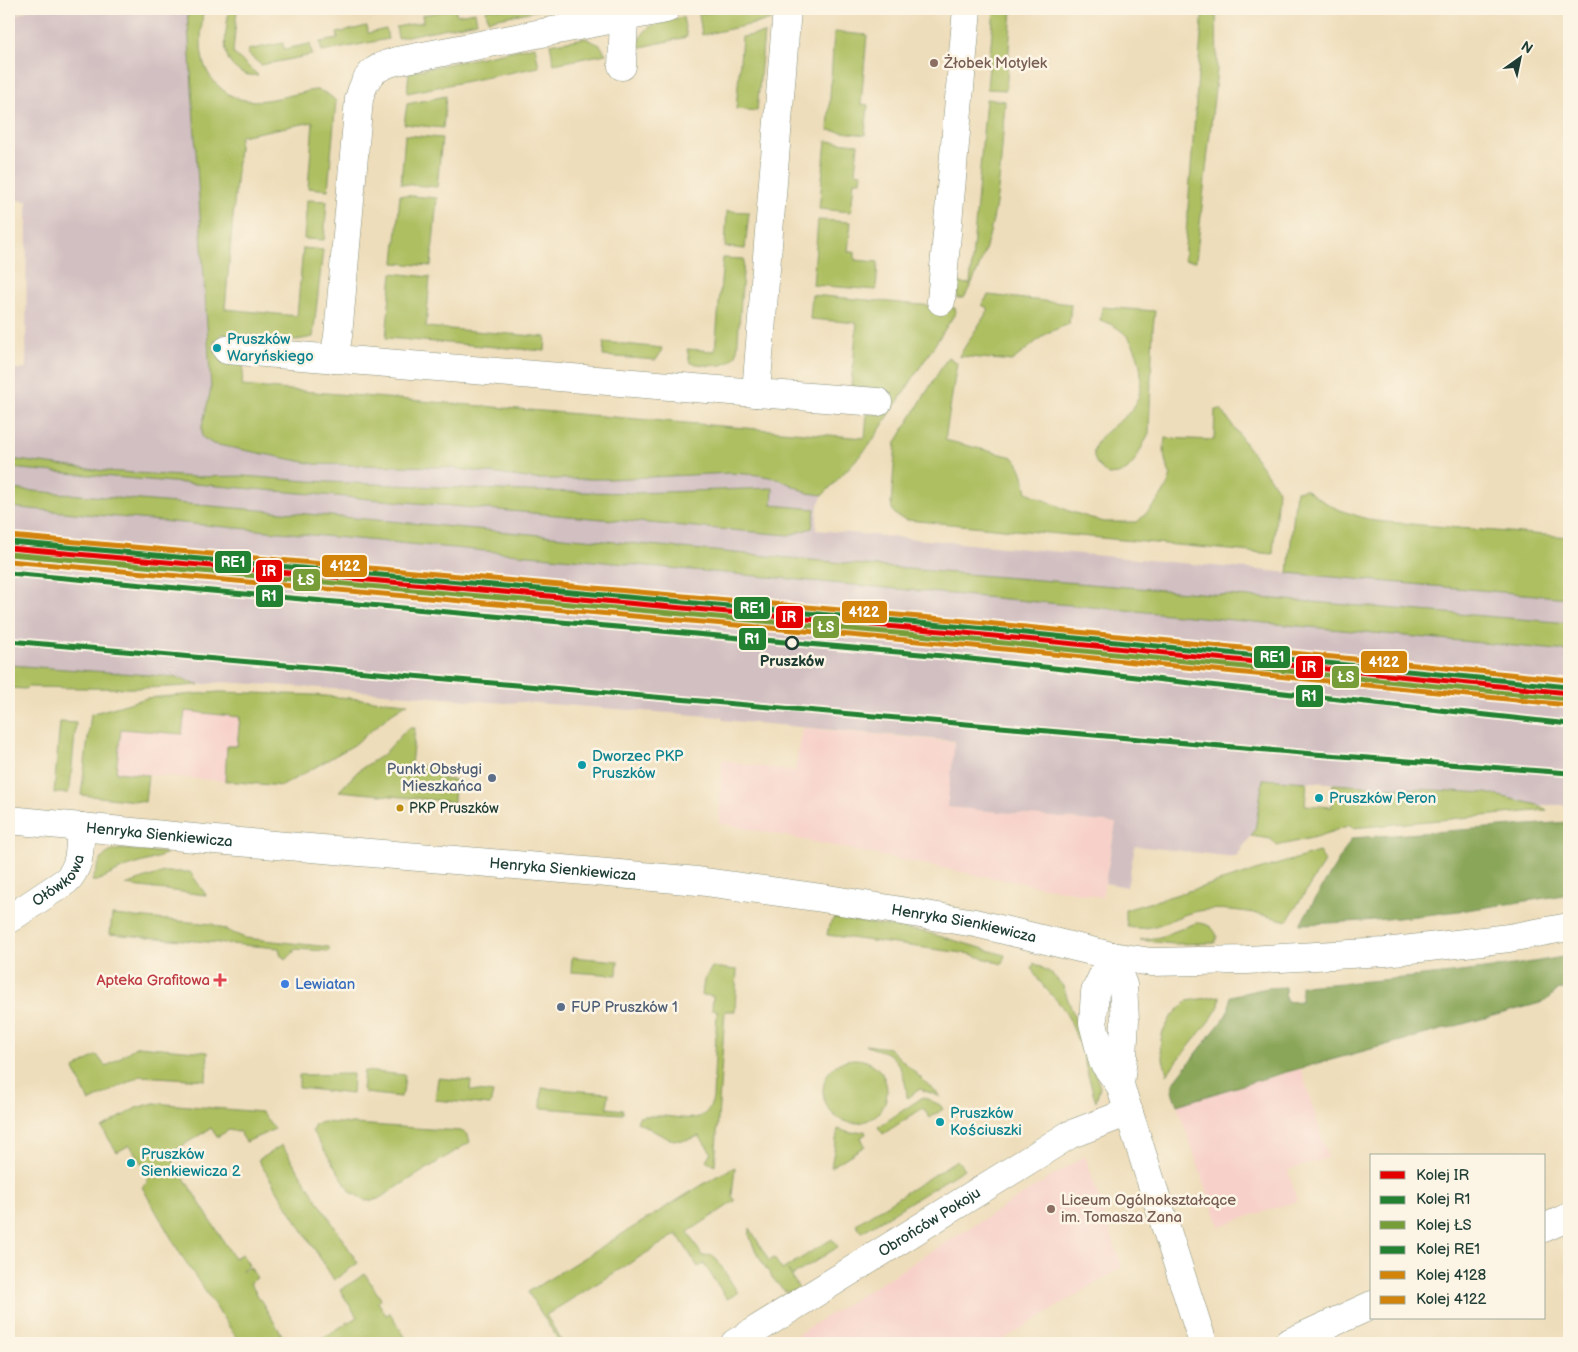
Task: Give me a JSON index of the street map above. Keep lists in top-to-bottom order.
{
  "streets": {
    "street": ["Henryka Sienkiewicza", "Ołówkowa", "Obrońców Pokoju"]
  },
  "crossings": [
    ["Henryka Sienkiewicza", "Ołówkowa"]
  ],
  "places": {
    "other": [
      "Żłobek Motylek",
      "Pruszków Waryńskiego",
      "Pruszków",
      "Dworzec PKP Pruszków",
      "Punkt Obsługi Mieszkańca",
      "Pruszków Peron",
      "PKP Pruszków",
      "Lewiatan",
      "FUP Pruszków 1",
      "Pruszków Kościuszki",
      "Pruszków Sienkiewicza 2",
      "Liceum Ogólnokształcące im. Tomasza Zana"
    ],
    "health": ["Apteka Grafitowa"]
  },
  "lines": [
    "rail line 4122",
    "rail line RE1",
    "rail line IR",
    "rail line ŁS",
    "rail line 4128",
    "rail line R1"
  ],
  "legend": [
    "Kolej IR",
    "Kolej R1",
    "Kolej ŁS",
    "Kolej RE1",
    "Kolej 4128",
    "Kolej 4122"
  ],
  "north": "top right"
}
